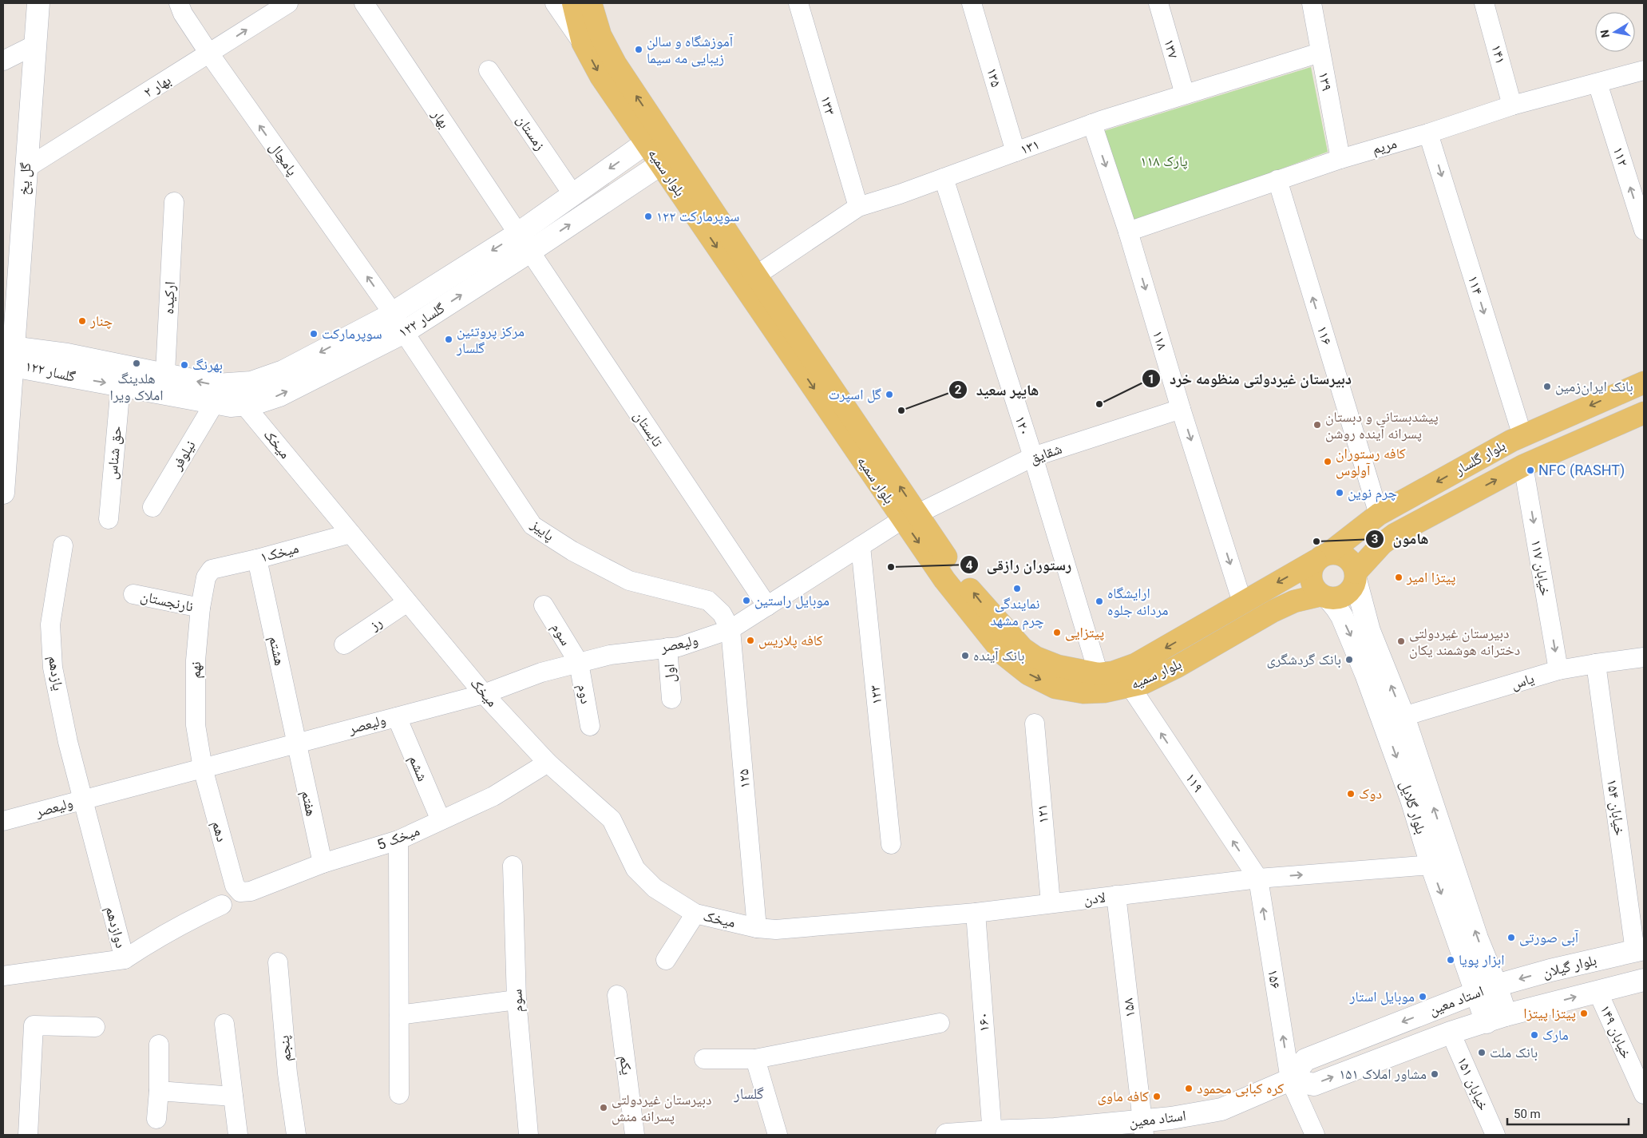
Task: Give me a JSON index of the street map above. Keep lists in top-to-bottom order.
{
  "streets": {
    "main road": [
      "بلوار سمیه",
      "گل یخ",
      "گلسار ۱۲۲",
      "بلوار گلسار",
      "بلوار گلایل",
      "بلوار گیلان",
      "استاد معین"
    ],
    "street": [
      "۱۳۷",
      "۱۴۱",
      "۱۳۵",
      "۱۳۹",
      "بهار ۲",
      "۱۳۳",
      "بهار",
      "زمستان",
      "مریم",
      "۱۳۱",
      "۱۱۲",
      "پامچال",
      "۱۱۴",
      "ارکیده",
      "۱۱۶",
      "۱۱۸",
      "۱۲۰",
      "تابستان",
      "میخک",
      "حق شناس",
      "شقایق",
      "نیلوفر",
      "پاییز",
      "میخک۱",
      "خیابان ۱۱۷",
      "نارنجستان",
      "رز",
      "سوم",
      "ولیعصر",
      "هشتم",
      "نهم",
      "یازدهم",
      "اول",
      "یاس",
      "دوم",
      "۱۲۳",
      "ششم",
      "۱۲۵",
      "۱۱۹",
      "هفتم",
      "خیابان ۱۵۴",
      "۱۲۱",
      "دهم",
      "میخک 5",
      "لادن",
      "دوازدهم",
      "۱۵۶",
      "۱۵۸",
      "۱۶۰",
      "خیابان ۱۴۹",
      "پنجم",
      "یکم",
      "خیابان ۱۵۱"
    ]
  },
  "crossings": [
    ["۱۳۷", "۱۳۱"],
    ["۱۴۱", "مریم"],
    ["۱۳۵", "۱۳۱"],
    ["۱۳۹", "مریم"],
    ["۱۳۹", "۱۳۱"],
    ["بهار ۲", "پامچال"],
    ["بهار ۲", "گل یخ"],
    ["۱۳۳", "۱۳۱"],
    ["بهار", "گلسار ۱۲۲"],
    ["بهار", "تابستان"],
    ["زمستان", "گلسار ۱۲۲"],
    ["مریم", "۱۱۲"],
    ["مریم", "۱۱۴"],
    ["مریم", "۱۱۶"],
    ["مریم", "۱۱۸"],
    ["۱۳۱", "بلوار سمیه"],
    ["۱۳۱", "۱۱۸"],
    ["۱۳۱", "۱۲۰"],
    ["پامچال", "گلسار ۱۲۲"],
    ["پامچال", "پاییز"],
    ["بلوار سمیه", "گلسار ۱۲۲"],
    ["بلوار سمیه", "۱۱۸"],
    ["بلوار سمیه", "۱۲۰"],
    ["بلوار سمیه", "شقایق"],
    ["بلوار سمیه", "بلوار گلسار"],
    ["بلوار سمیه", "۱۱۹"],
    ["بلوار سمیه", "بلوار گلایل"],
    ["گل یخ", "گلسار ۱۲۲"],
    ["۱۱۴", "بلوار گلسار"],
    ["ارکیده", "گلسار ۱۲۲"],
    ["گلسار ۱۲۲", "تابستان"],
    ["گلسار ۱۲۲", "میخک"],
    ["گلسار ۱۲۲", "حق شناس"],
    ["گلسار ۱۲۲", "نیلوفر"],
    ["گلسار ۱۲۲", "پاییز"],
    ["۱۱۶", "بلوار گلسار"],
    ["۱۱۸", "شقایق"],
    ["۱۲۰", "شقایق"],
    ["میخک", "میخک۱"],
    ["میخک", "رز"],
    ["میخک", "ولیعصر"],
    ["میخک", "۱۲۵"],
    ["میخک", "میخک 5"],
    ["میخک", "لادن"],
    ["بلوار گلسار", "خیابان ۱۱۷"],
    ["بلوار گلسار", "بلوار گلایل"],
    ["پاییز", "ولیعصر"],
    ["پاییز", "۱۲۵"],
    ["میخک۱", "هشتم"],
    ["میخک۱", "نهم"],
    ["خیابان ۱۱۷", "یاس"],
    ["نارنجستان", "نهم"],
    ["سوم", "ولیعصر"],
    ["سوم", "دوم"],
    ["ولیعصر", "هشتم"],
    ["ولیعصر", "نهم"],
    ["ولیعصر", "یازدهم"],
    ["ولیعصر", "اول"],
    ["ولیعصر", "دوم"],
    ["ولیعصر", "ششم"],
    ["ولیعصر", "۱۲۵"],
    ["ولیعصر", "هفتم"],
    ["ولیعصر", "دهم"],
    ["ولیعصر", "دوازدهم"],
    ["هشتم", "هفتم"],
    ["نهم", "دهم"],
    ["یازدهم", "دوازدهم"],
    ["یاس", "بلوار گلایل"],
    ["یاس", "خیابان ۱۵۴"],
    ["ششم", "میخک 5"],
    ["۱۲۵", "لادن"],
    ["۱۱۹", "لادن"],
    ["۱۱۹", "۱۵۶"],
    ["هفتم", "میخک 5"],
    ["بلوار گلایل", "لادن"],
    ["بلوار گلایل", "بلوار گیلان"],
    ["بلوار گلایل", "استاد معین"],
    ["خیابان ۱۵۴", "بلوار گیلان"],
    ["۱۲۱", "لادن"],
    ["دهم", "میخک 5"],
    ["لادن", "۱۵۶"],
    ["لادن", "۱۵۸"],
    ["لادن", "۱۶۰"],
    ["بلوار گیلان", "استاد معین"],
    ["۱۵۶", "استاد معین"],
    ["استاد معین", "۱۵۸"],
    ["استاد معین", "۱۶۰"],
    ["استاد معین", "خیابان ۱۵۱"]
  ],
  "one_way": [
    "۱۱۲",
    "پامچال",
    "۱۱۴",
    "۱۱۶",
    "۱۱۸",
    "خیابان ۱۱۷",
    "۱۱۹",
    "۱۵۶"
  ],
  "districts": ["گلسار"],
  "parks": ["پارک ۱۱۸"],
  "places": [
    "آموزشگاه و سالن زیبایی مه سیما",
    "سوپرمارکت ۱۲۲",
    "چنار",
    "سوپرمارکت",
    "مرکز پروتئین گلسار",
    "هلدینگ املاک ویرا",
    "بهرنگ",
    "بانک ایران‌زمین",
    "گل اسپرت",
    "دبیرستان غیردولتی منظومه خرد",
    "هایپر سعید",
    "پیشدبستانی و دبستان پسرانه آینده روشن",
    "کافه رستوران آولوس",
    "NFC (RASHT)",
    "چرم نوین",
    "هامون",
    "رستوران رازقی",
    "پیتزا امیر",
    "نمایندگی چرم مشهد",
    "موبایل راستین",
    "ارایشگاه مردانه جلوه",
    "پیتزایی",
    "کافه پلاریس",
    "دبیرستان غیردولتی دخترانه هوشمند یکان",
    "بانک آینده",
    "بانک گردشگری",
    "دوک",
    "آبی صورتی",
    "ابزار پویا",
    "موبایل استار",
    "پیتزا پیتزا",
    "مارک",
    "بانک ملت",
    "مشاور املاک ۱۵۱",
    "کره کبابی محمود",
    "کافه ماوی",
    "دبیرستان غیردولتی پسرانه منش"
  ],
  "scale_bar": "50 m",
  "north": "left"
}
